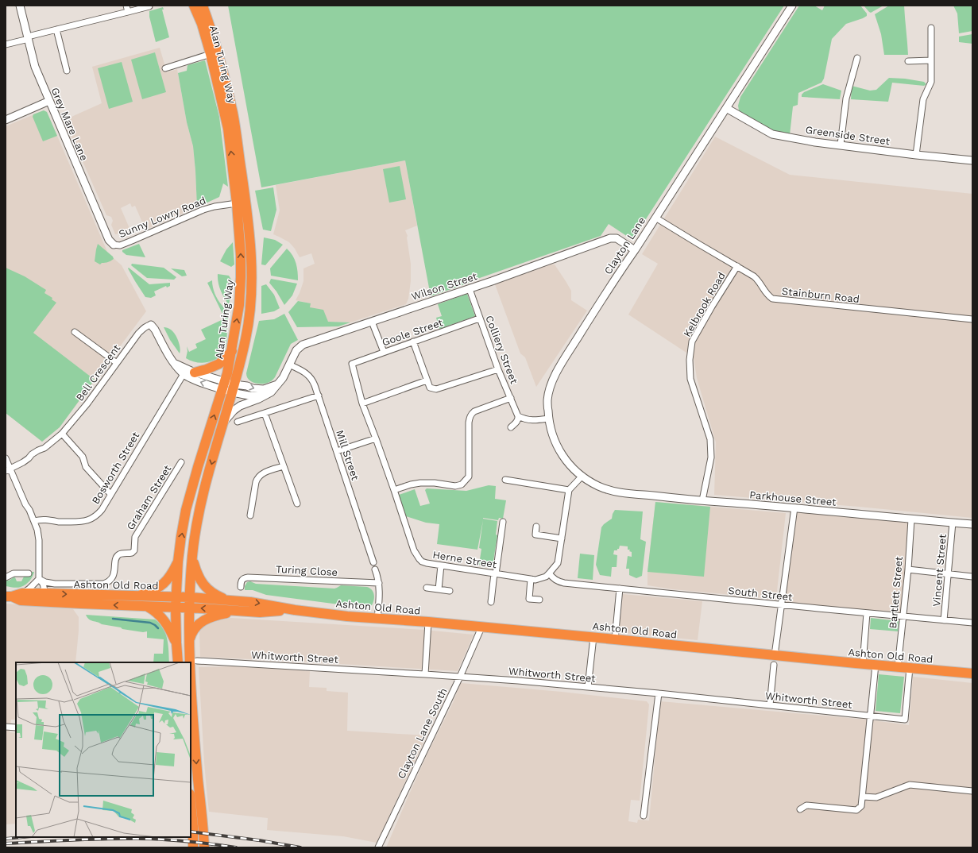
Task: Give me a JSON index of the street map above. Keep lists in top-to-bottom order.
{
  "streets": {
    "highway": ["Alan Turing Way", "Ashton Old Road"],
    "street": [
      "Grey Mare Lane",
      "Greenside Street",
      "Sunny Lowry Road",
      "Clayton Lane",
      "Wilson Street",
      "Stainburn Road",
      "Kelbrook Road",
      "Goole Street",
      "Colliery Street",
      "Bell Crescent",
      "Mill Street",
      "Bosworth Street",
      "Graham Street",
      "Parkhouse Street",
      "Herne Street",
      "Turing Close",
      "Vincent Street",
      "Bartlett Street",
      "South Street",
      "Whitworth Street",
      "Clayton Lane South"
    ]
  },
  "crossings": [
    ["Alan Turing Way", "Sunny Lowry Road"],
    ["Alan Turing Way", "Wilson Street"],
    ["Alan Turing Way", "Ashton Old Road"],
    ["Grey Mare Lane", "Sunny Lowry Road"],
    ["Greenside Street", "Clayton Lane"],
    ["Clayton Lane", "Wilson Street"],
    ["Clayton Lane", "Stainburn Road"],
    ["Clayton Lane", "Parkhouse Street"],
    ["Wilson Street", "Colliery Street"],
    ["Wilson Street", "Mill Street"],
    ["Stainburn Road", "Kelbrook Road"],
    ["Kelbrook Road", "Parkhouse Street"],
    ["Goole Street", "Colliery Street"],
    ["Goole Street", "Herne Street"],
    ["Parkhouse Street", "Vincent Street"],
    ["Parkhouse Street", "Bartlett Street"],
    ["Herne Street", "South Street"],
    ["Vincent Street", "South Street"],
    ["Ashton Old Road", "Bartlett Street"],
    ["Ashton Old Road", "Whitworth Street"],
    ["Ashton Old Road", "Clayton Lane South"],
    ["Bartlett Street", "South Street"],
    ["Whitworth Street", "Clayton Lane South"]
  ]
}
